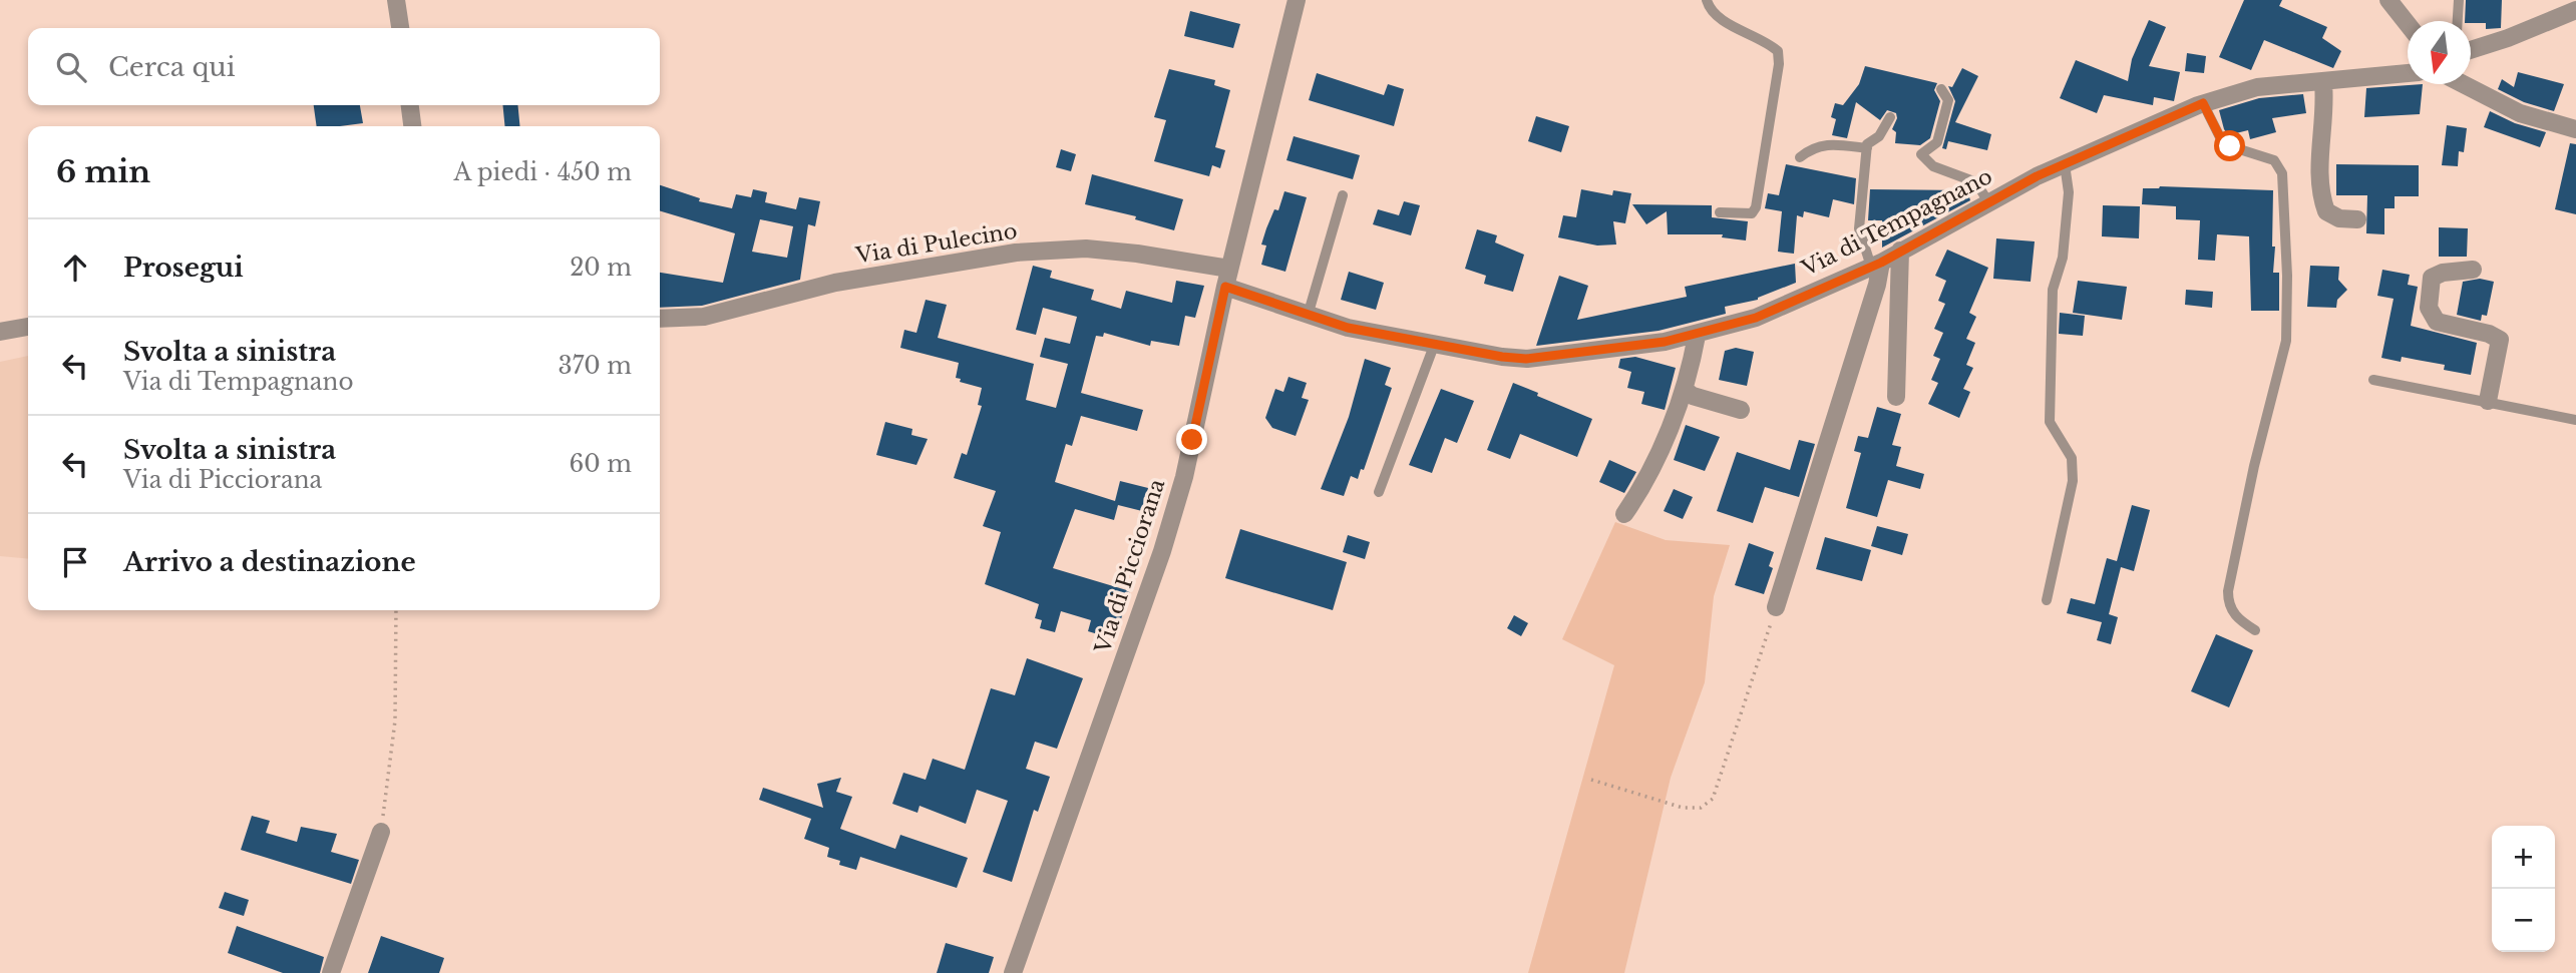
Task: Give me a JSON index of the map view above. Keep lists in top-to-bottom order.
{
  "streets": {
    "street": ["Via di Tempagnano", "Via di Pulecino", "Via di Picciorana"]
  },
  "crossings": [
    ["Via di Tempagnano", "Via di Pulecino"],
    ["Via di Tempagnano", "Via di Picciorana"],
    ["Via di Pulecino", "Via di Picciorana"]
  ],
  "north": "bottom",
  "page": {
    "search": "Cerca qui",
    "heading": ["6 min", "A piedi · 450 m"],
    "list": [
      ["Prosegui", "20 m"],
      ["Svolta a sinistra", "Via di Tempagnano", "370 m"],
      ["Svolta a sinistra", "Via di Picciorana", "60 m"],
      "Arrivo a destinazione"
    ],
    "map_buttons": ["+", "−"]
  }
}
